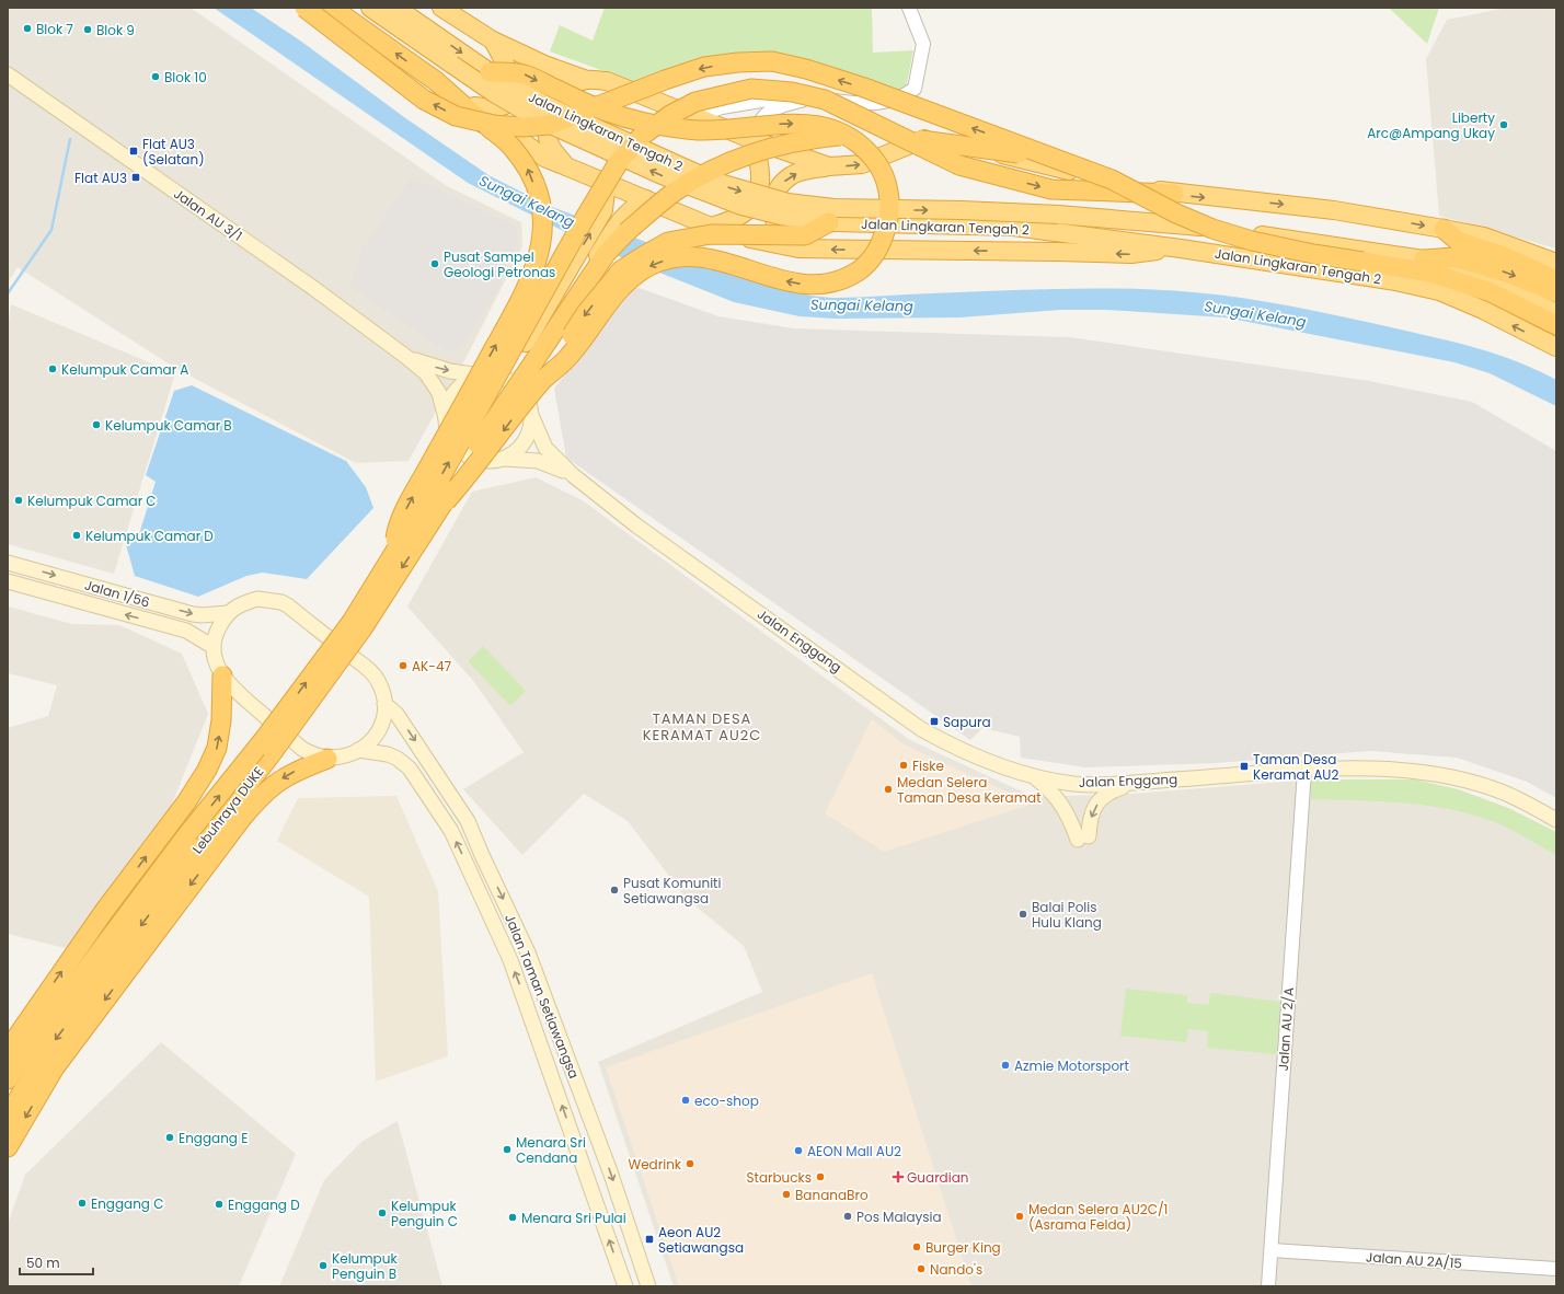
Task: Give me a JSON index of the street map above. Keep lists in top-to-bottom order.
{
  "streets": {
    "highway": ["Jalan Lingkaran Tengah 2", "Lebuhraya DUKE"],
    "main road": [
      "Jalan AU 3/1",
      "Jalan 1/56",
      "Jalan Enggang",
      "Jalan Taman Setiawangsa"
    ],
    "street": ["Jalan AU 2/A", "Jalan AU 2A/15"]
  },
  "crossings": [
    ["Jalan AU 3/1", "Jalan Enggang"],
    ["Jalan Enggang", "Jalan AU 2/A"],
    ["Jalan AU 2/A", "Jalan AU 2A/15"]
  ],
  "districts": ["TAMAN DESA KERAMAT AU2C"],
  "water": ["Sungai Kelang"],
  "places": {
    "other": [
      "Blok 7",
      "Blok 9",
      "Blok 10",
      "Liberty Arc@Ampang Ukay",
      "Pusat Sampel Geologi Petronas",
      "Kelumpuk Camar A",
      "Kelumpuk Camar B",
      "Kelumpuk Camar C",
      "Kelumpuk Camar D",
      "AK-47",
      "Fiske",
      "Medan Selera Taman Desa Keramat",
      "Pusat Komuniti Setiawangsa",
      "Balai Polis Hulu Klang",
      "Azmie Motorsport",
      "eco-shop",
      "Enggang E",
      "Menara Sri Cendana",
      "AEON Mall AU2",
      "Wedrink",
      "Starbucks",
      "BananaBro",
      "Enggang C",
      "Enggang D",
      "Kelumpuk Penguin C",
      "Pos Malaysia",
      "Medan Selera AU2C/1 (Asrama Felda)",
      "Menara Sri Pulai",
      "Burger King",
      "Kelumpuk Penguin B",
      "Nando's"
    ],
    "transit": [
      "Flat AU3 (Selatan)",
      "Flat AU3",
      "Sapura",
      "Taman Desa Keramat AU2",
      "Aeon AU2 Setiawangsa"
    ],
    "health": ["Guardian"]
  },
  "scale_bar": "50 m"
}
